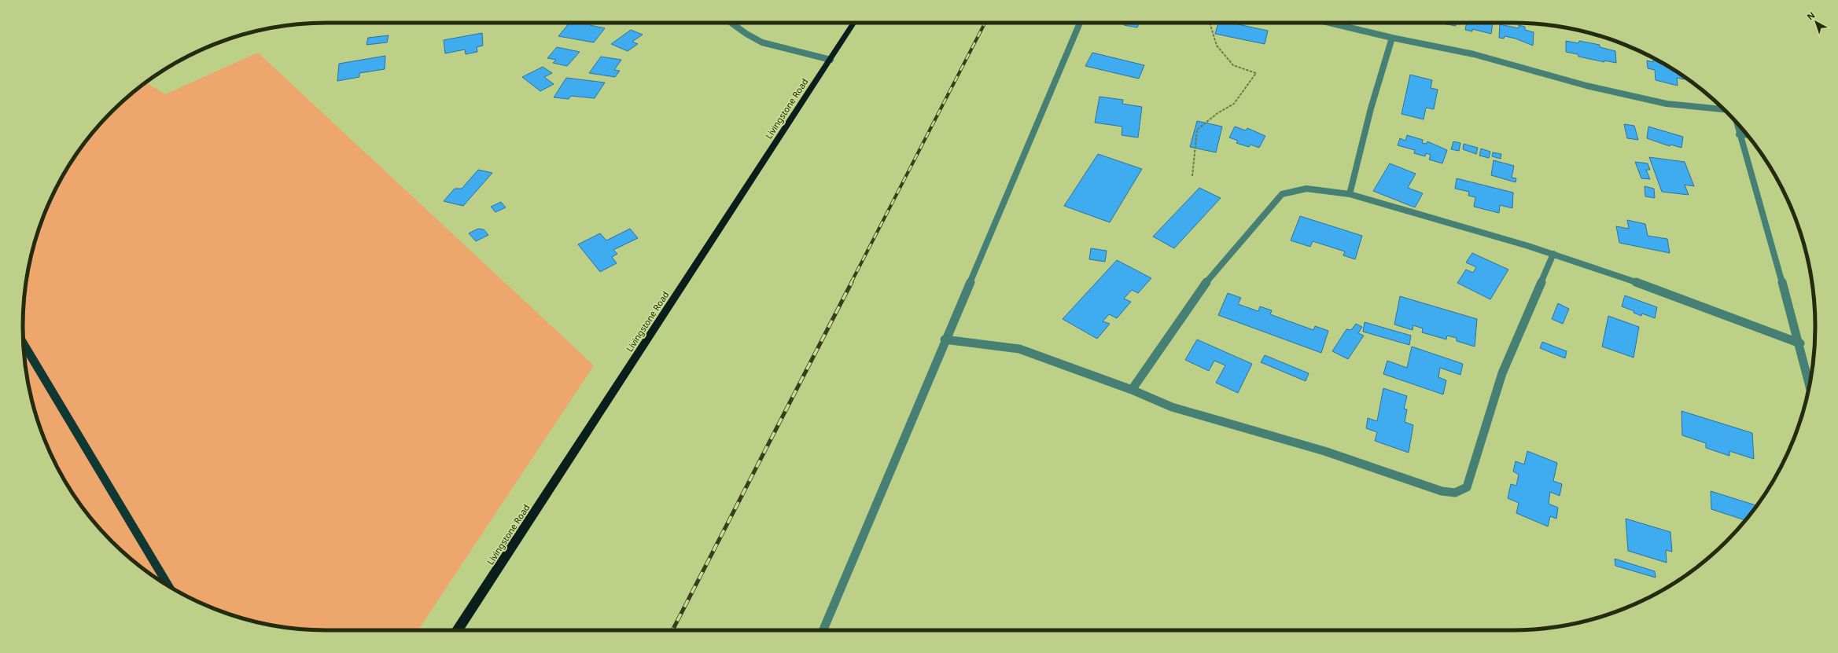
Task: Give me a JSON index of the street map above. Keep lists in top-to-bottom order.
{
  "streets": {
    "highway": ["Livingstone Road"]
  },
  "north": "top left"
}
